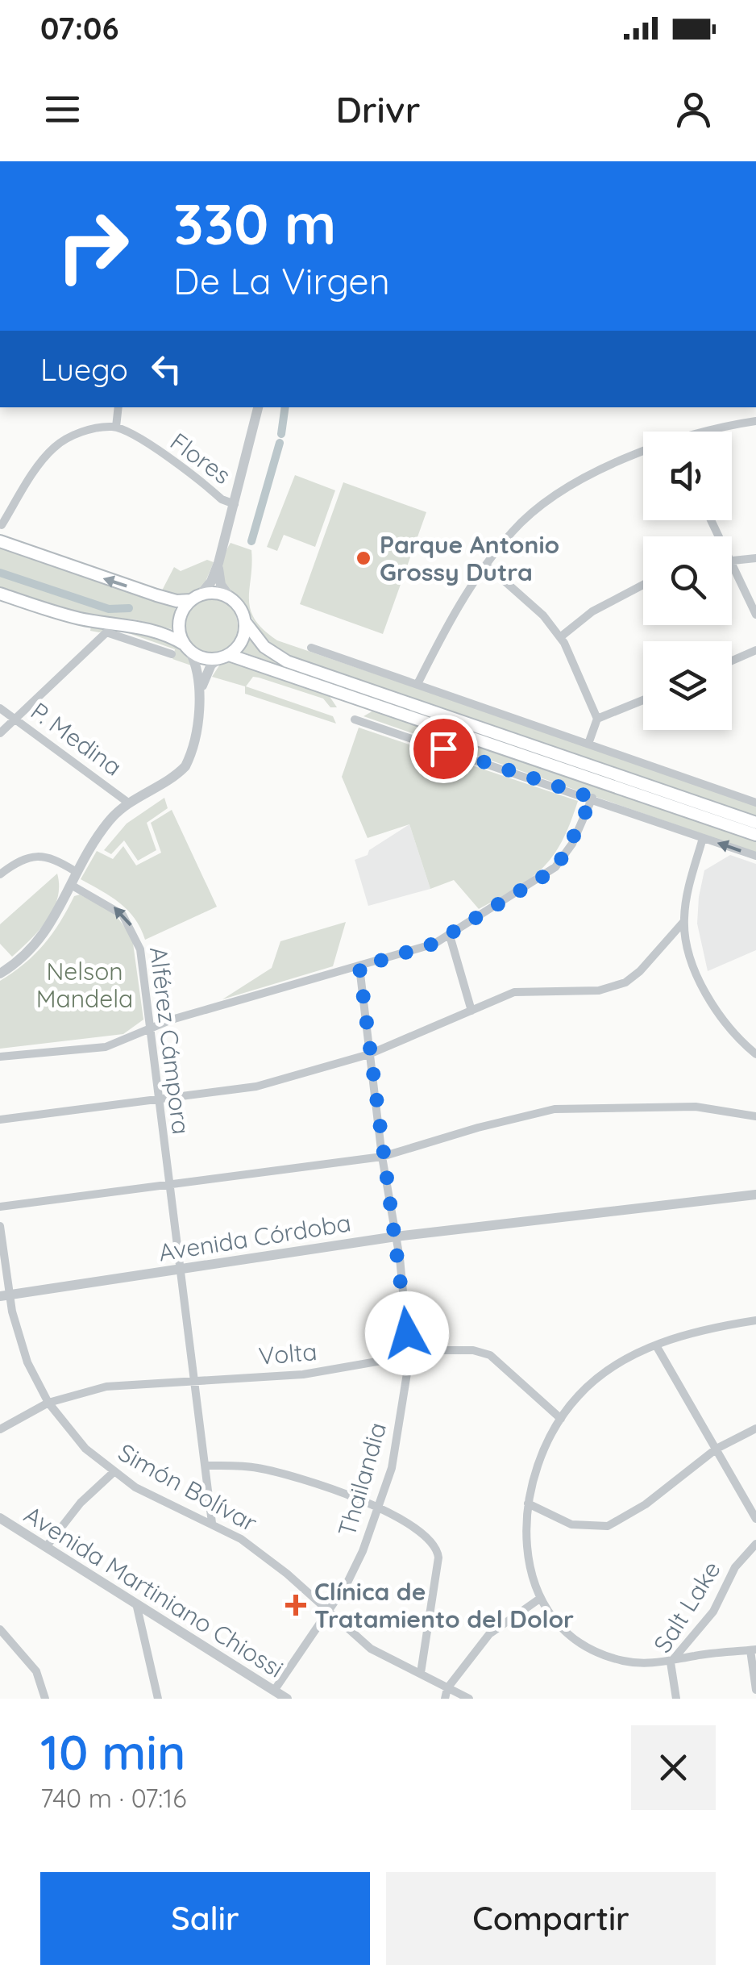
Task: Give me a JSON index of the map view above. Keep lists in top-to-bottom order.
{
  "streets": {
    "street": [
      "Flores",
      "P. Medina",
      "Alférez Cámpora",
      "Avenida Córdoba",
      "Volta",
      "Thailandia",
      "Simón Bolívar",
      "Avenida Martiniano Chiossi",
      "Salt Lake"
    ]
  },
  "crossings": [
    ["Alférez Cámpora", "Avenida Córdoba"],
    ["Alférez Cámpora", "Volta"],
    ["Alférez Cámpora", "Simón Bolívar"],
    ["Avenida Córdoba", "Thailandia"],
    ["Avenida Córdoba", "Simón Bolívar"],
    ["Volta", "Thailandia"],
    ["Volta", "Simón Bolívar"],
    ["Thailandia", "Simón Bolívar"],
    ["Thailandia", "Avenida Martiniano Chiossi"]
  ],
  "parks": ["Nelson Mandela"],
  "places": {
    "other": ["Parque Antonio Grossy Dutra"],
    "health": ["Clínica de Tratamiento del Dolor"]
  },
  "page": {
    "status": "07:06",
    "header": "Drivr",
    "turn": ["330 m", "De La Virgen"],
    "then": "Luego",
    "heading": ["10 min", "740 m · 07:16"],
    "buttons": ["Salir", "Compartir"]
  }
}
